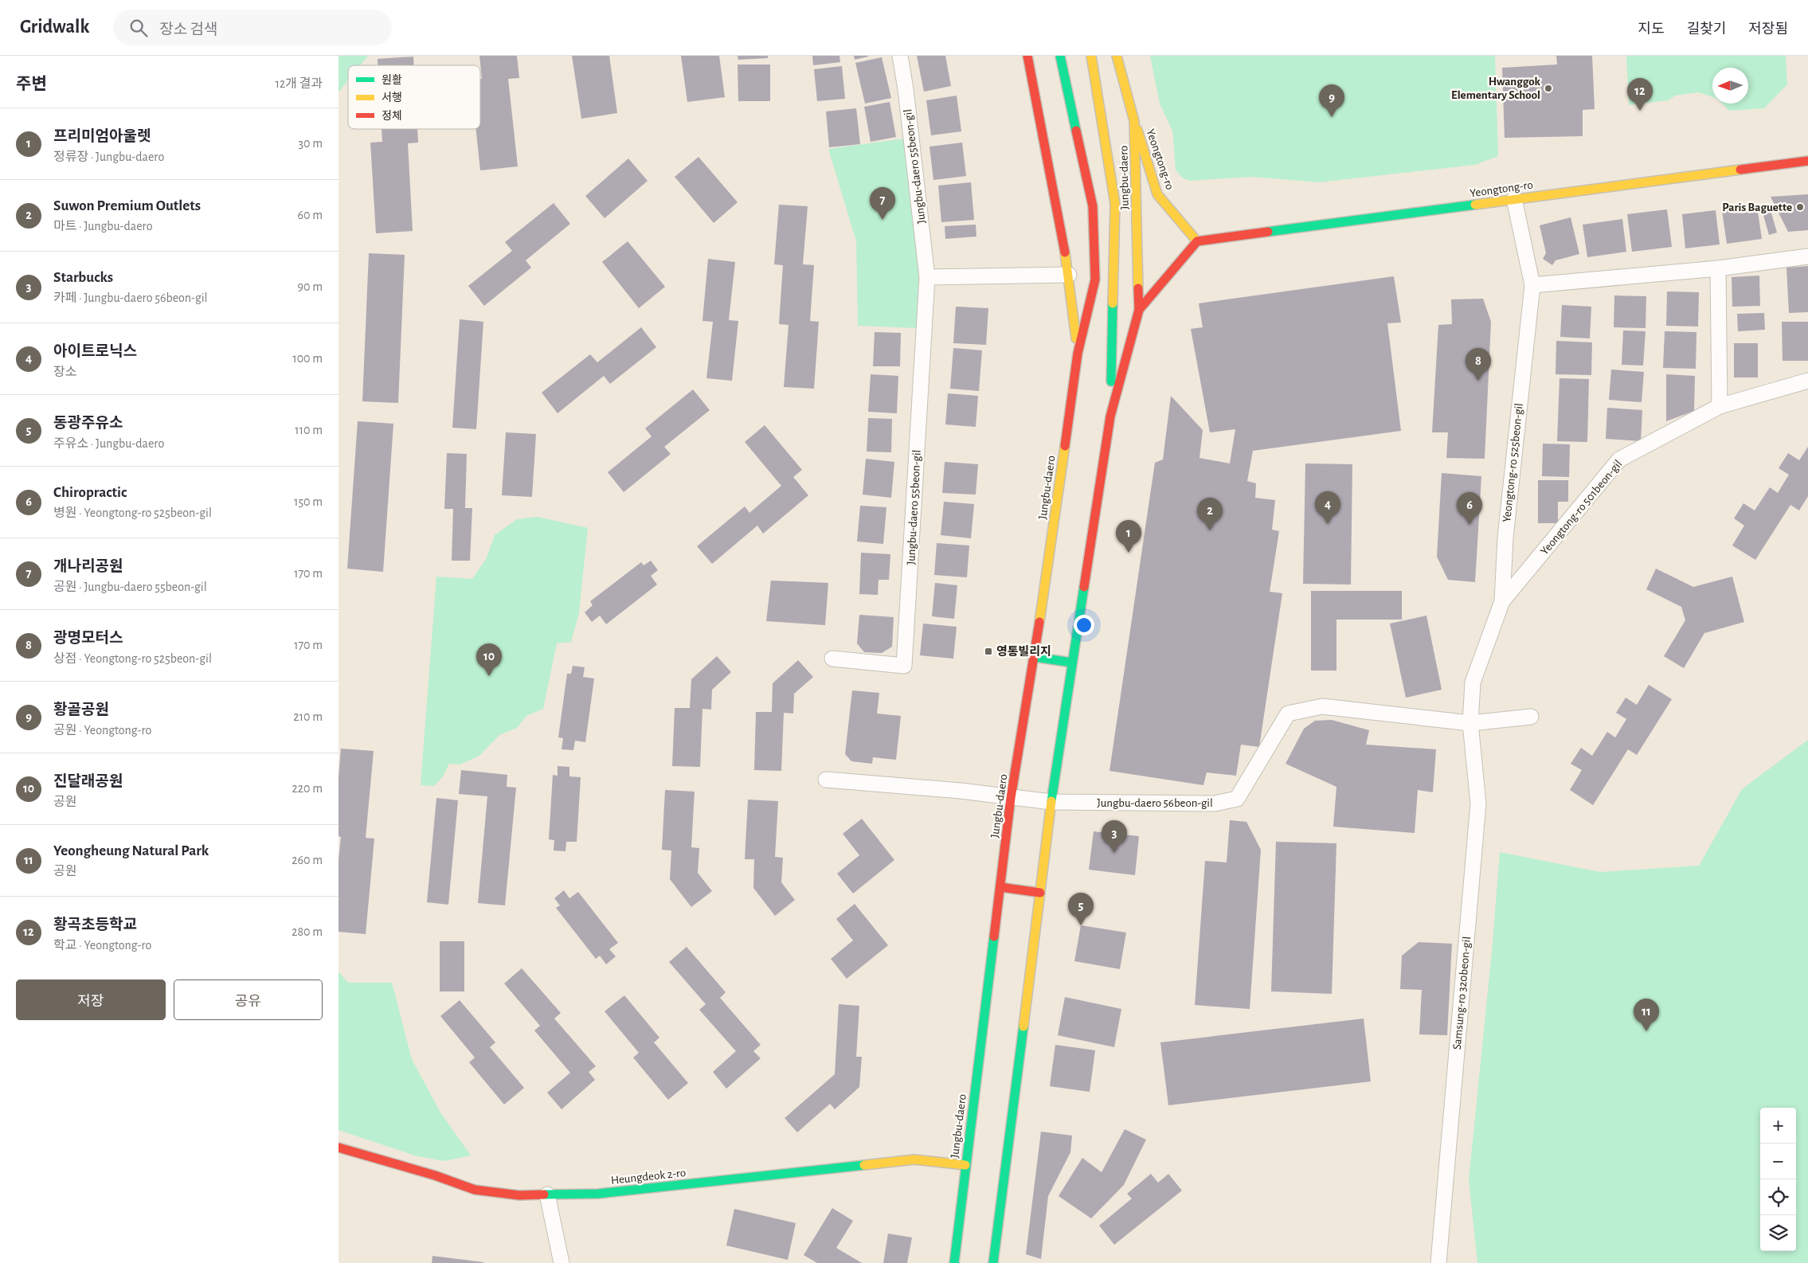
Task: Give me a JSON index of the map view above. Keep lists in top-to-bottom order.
{
  "streets": {
    "main road": ["Yeongtong-ro", "Jungbu-daero", "Heungdeok 2-ro"],
    "street": [
      "Jungbu-daero 55beon-gil",
      "Yeongtong-ro 525beon-gil",
      "Yeongtong-ro 501beon-gil",
      "Jungbu-daero 56beon-gil",
      "Samsung-ro 320beon-gil"
    ]
  },
  "crossings": [
    ["Yeongtong-ro", "Jungbu-daero"],
    ["Yeongtong-ro", "Yeongtong-ro 525beon-gil"],
    ["Jungbu-daero", "Jungbu-daero 56beon-gil"],
    ["Jungbu-daero", "Heungdeok 2-ro"],
    ["Yeongtong-ro 525beon-gil", "Yeongtong-ro 501beon-gil"],
    ["Yeongtong-ro 525beon-gil", "Jungbu-daero 56beon-gil"],
    ["Yeongtong-ro 525beon-gil", "Samsung-ro 320beon-gil"],
    ["Jungbu-daero 56beon-gil", "Samsung-ro 320beon-gil"]
  ],
  "places": {
    "other": ["Hwanggok Elementary School", "Paris Baguette"],
    "transit": ["영통빌리지"]
  },
  "legend": ["원활", "서행", "정체"],
  "north": "left",
  "page": {
    "header": "Gridwalk",
    "search": "장소 검색",
    "nav": ["지도", "길찾기", "저장됨"],
    "heading": ["주변", "12개 결과"],
    "pins": [
      "12",
      "9",
      "7",
      "8",
      "4",
      "6",
      "2",
      "1",
      "10",
      "3",
      "5",
      "11"
    ],
    "list": [
      {
        "mark": "1",
        "name": "프리미엄아울렛",
        "note": "정류장 · Jungbu-daero",
        "value": "30 m"
      },
      {
        "mark": "2",
        "name": "Suwon Premium Outlets",
        "note": "마트 · Jungbu-daero",
        "value": "60 m"
      },
      {
        "mark": "3",
        "name": "Starbucks",
        "note": "카페 · Jungbu-daero 56beon-gil",
        "value": "90 m"
      },
      {
        "mark": "4",
        "name": "아이트로닉스",
        "note": "장소",
        "value": "100 m"
      },
      {
        "mark": "5",
        "name": "동광주유소",
        "note": "주유소 · Jungbu-daero",
        "value": "110 m"
      },
      {
        "mark": "6",
        "name": "Chiropractic",
        "note": "병원 · Yeongtong-ro 525beon-gil",
        "value": "150 m"
      },
      {
        "mark": "7",
        "name": "개나리공원",
        "note": "공원 · Jungbu-daero 55beon-gil",
        "value": "170 m"
      },
      {
        "mark": "8",
        "name": "광명모터스",
        "note": "상점 · Yeongtong-ro 525beon-gil",
        "value": "170 m"
      },
      {
        "mark": "9",
        "name": "황골공원",
        "note": "공원 · Yeongtong-ro",
        "value": "210 m"
      },
      {
        "mark": "10",
        "name": "진달래공원",
        "note": "공원",
        "value": "220 m"
      },
      {
        "mark": "11",
        "name": "Yeongheung Natural Park",
        "note": "공원",
        "value": "260 m"
      },
      {
        "mark": "12",
        "name": "황곡초등학교",
        "note": "학교 · Yeongtong-ro",
        "value": "280 m"
      }
    ],
    "buttons": ["저장", "공유"],
    "map_buttons": ["+", "−"]
  }
}
